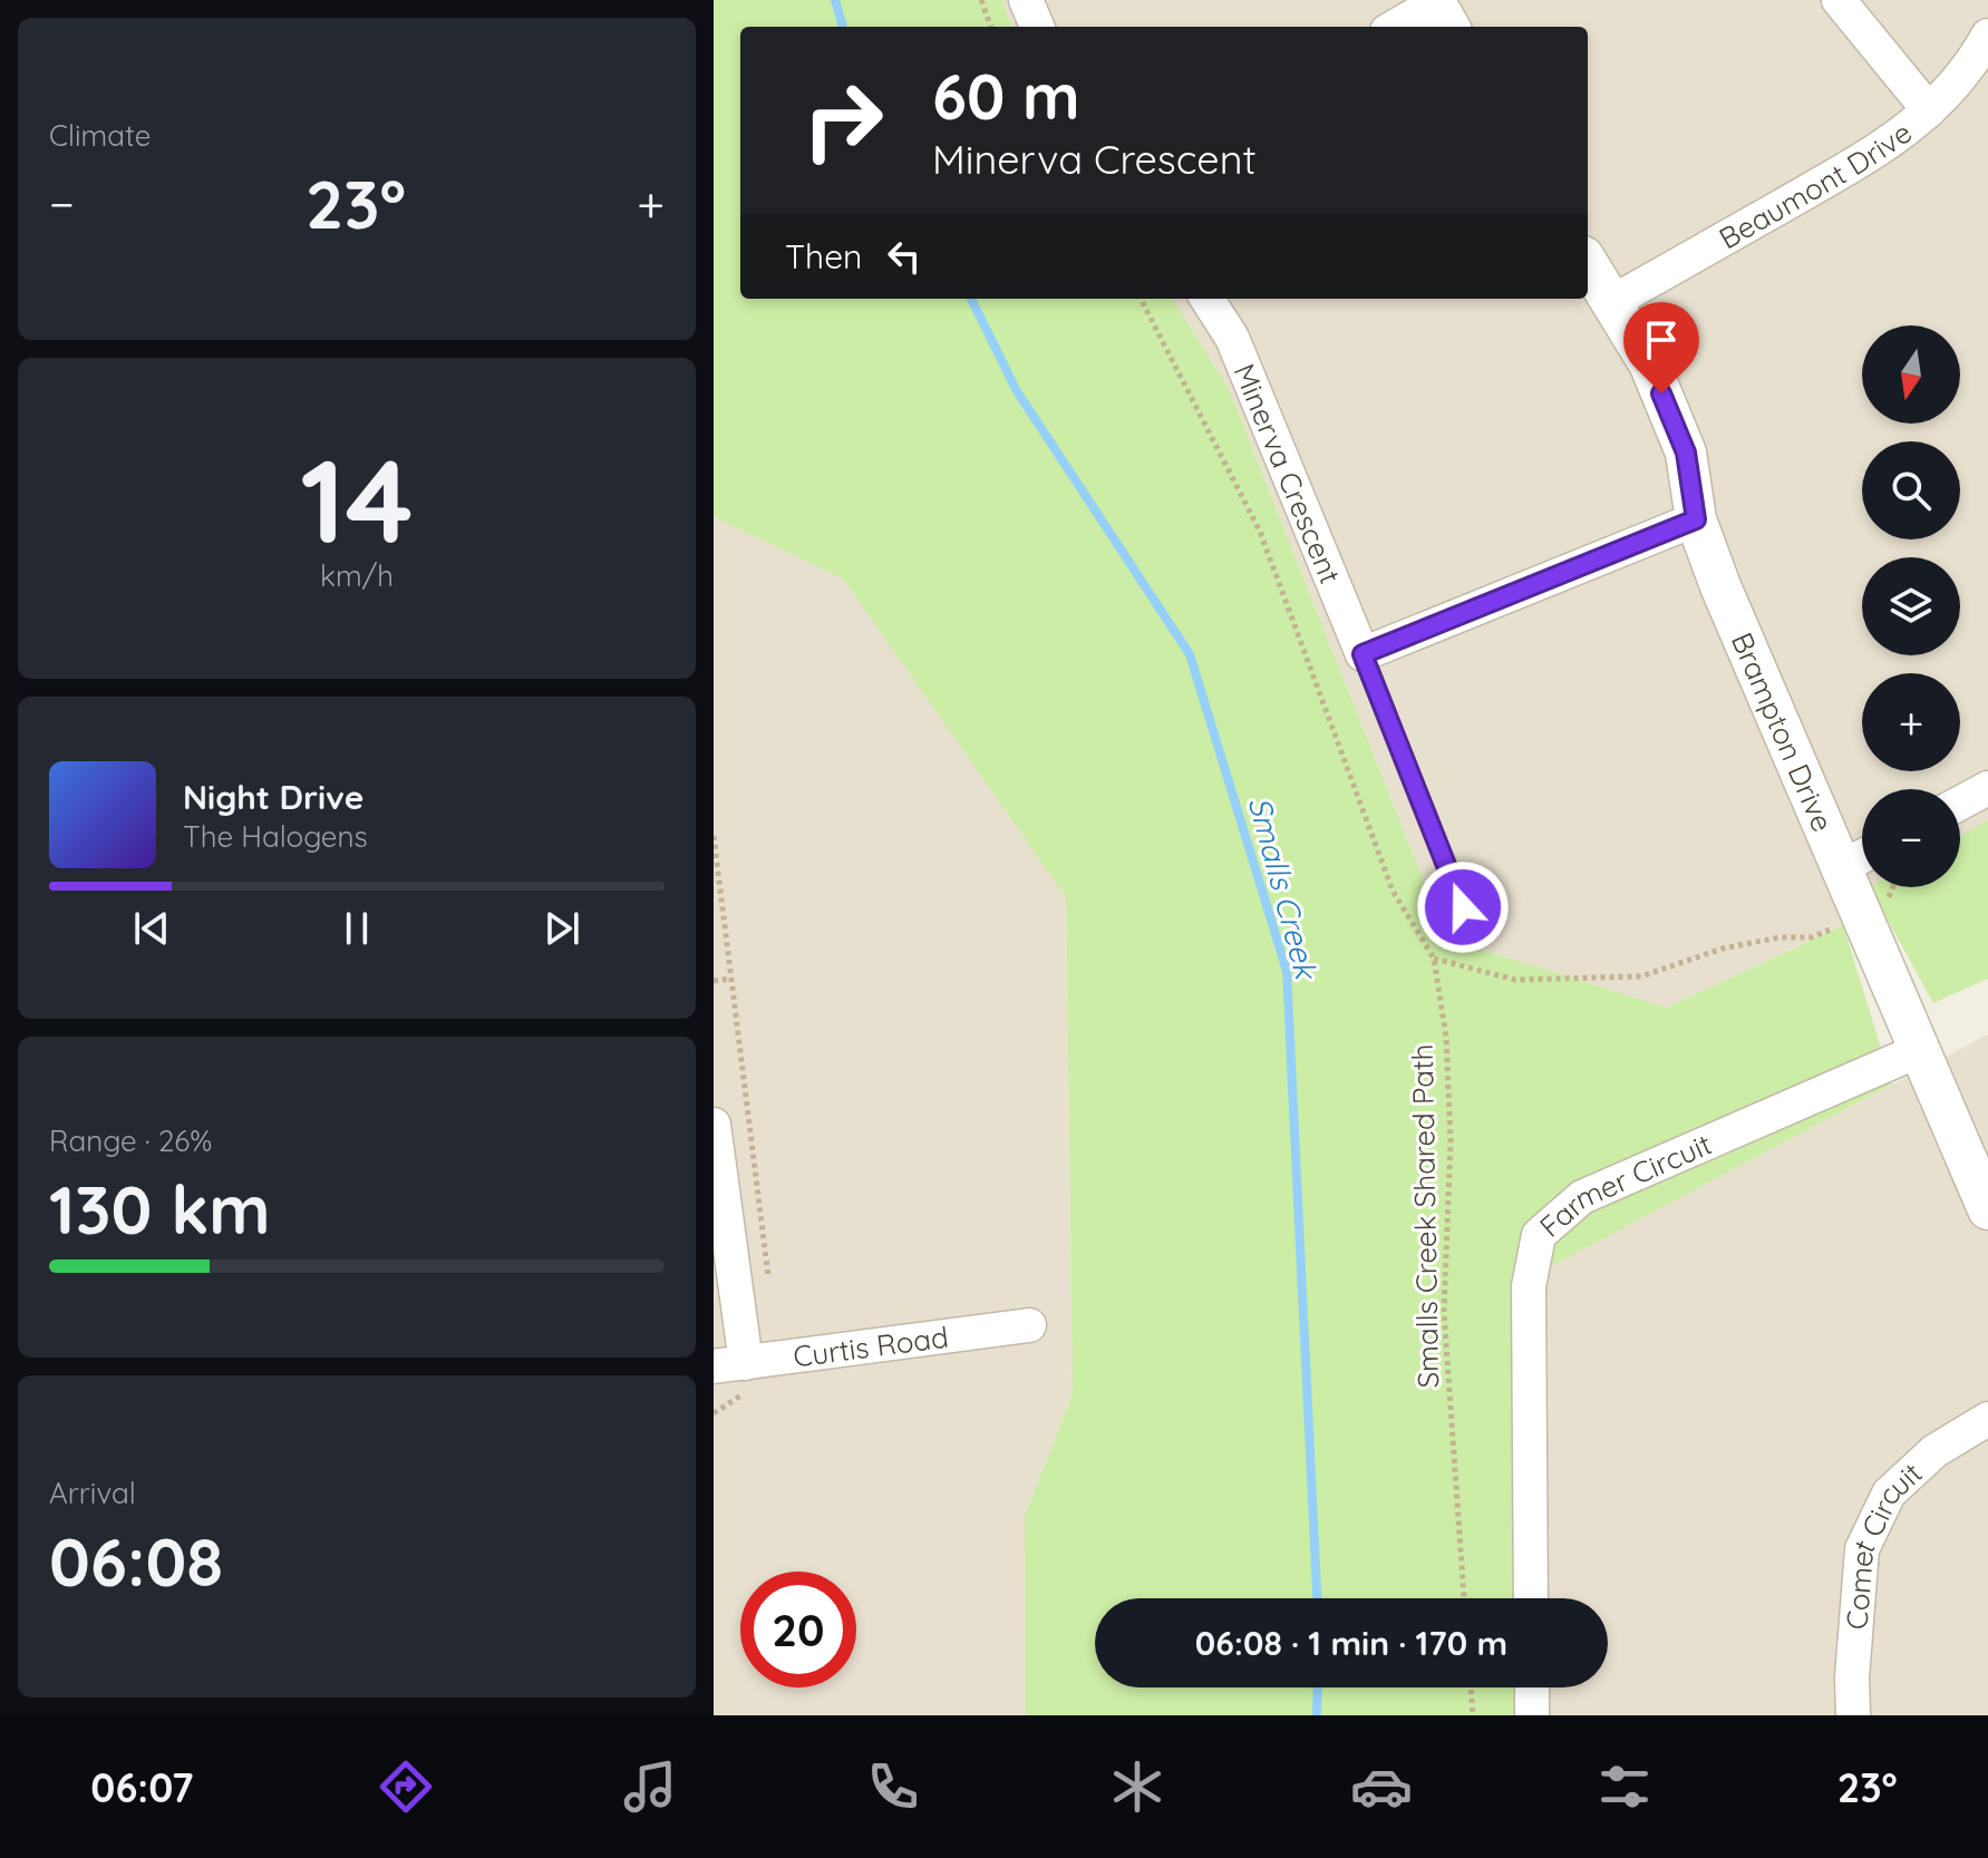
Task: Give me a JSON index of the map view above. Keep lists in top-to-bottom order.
{
  "streets": {
    "street": [
      "Beaumont Drive",
      "Minerva Crescent",
      "Brampton Drive",
      "Farmer Circuit",
      "Curtis Road",
      "Comet Circuit"
    ],
    "path": ["Smalls Creek Shared Path"]
  },
  "crossings": [
    ["Beaumont Drive", "Brampton Drive"],
    ["Brampton Drive", "Farmer Circuit"]
  ],
  "water": ["Smalls Creek"],
  "north": "bottom",
  "page": {
    "tile": [
      "Climate",
      ["14", "km/h"],
      ["Range · 26%", "130 km"],
      ["Arrival", "06:08"]
    ],
    "turn": ["60 m", "Minerva Crescent"],
    "heat": ["−", "23°", "+"],
    "then": "Then",
    "map_buttons": ["+", "−"],
    "song": ["Night Drive", "The Halogens"],
    "limit": "20",
    "trip": "06:08 · 1 min · 170 m",
    "tabs": ["06:07", "23°"]
  }
}
